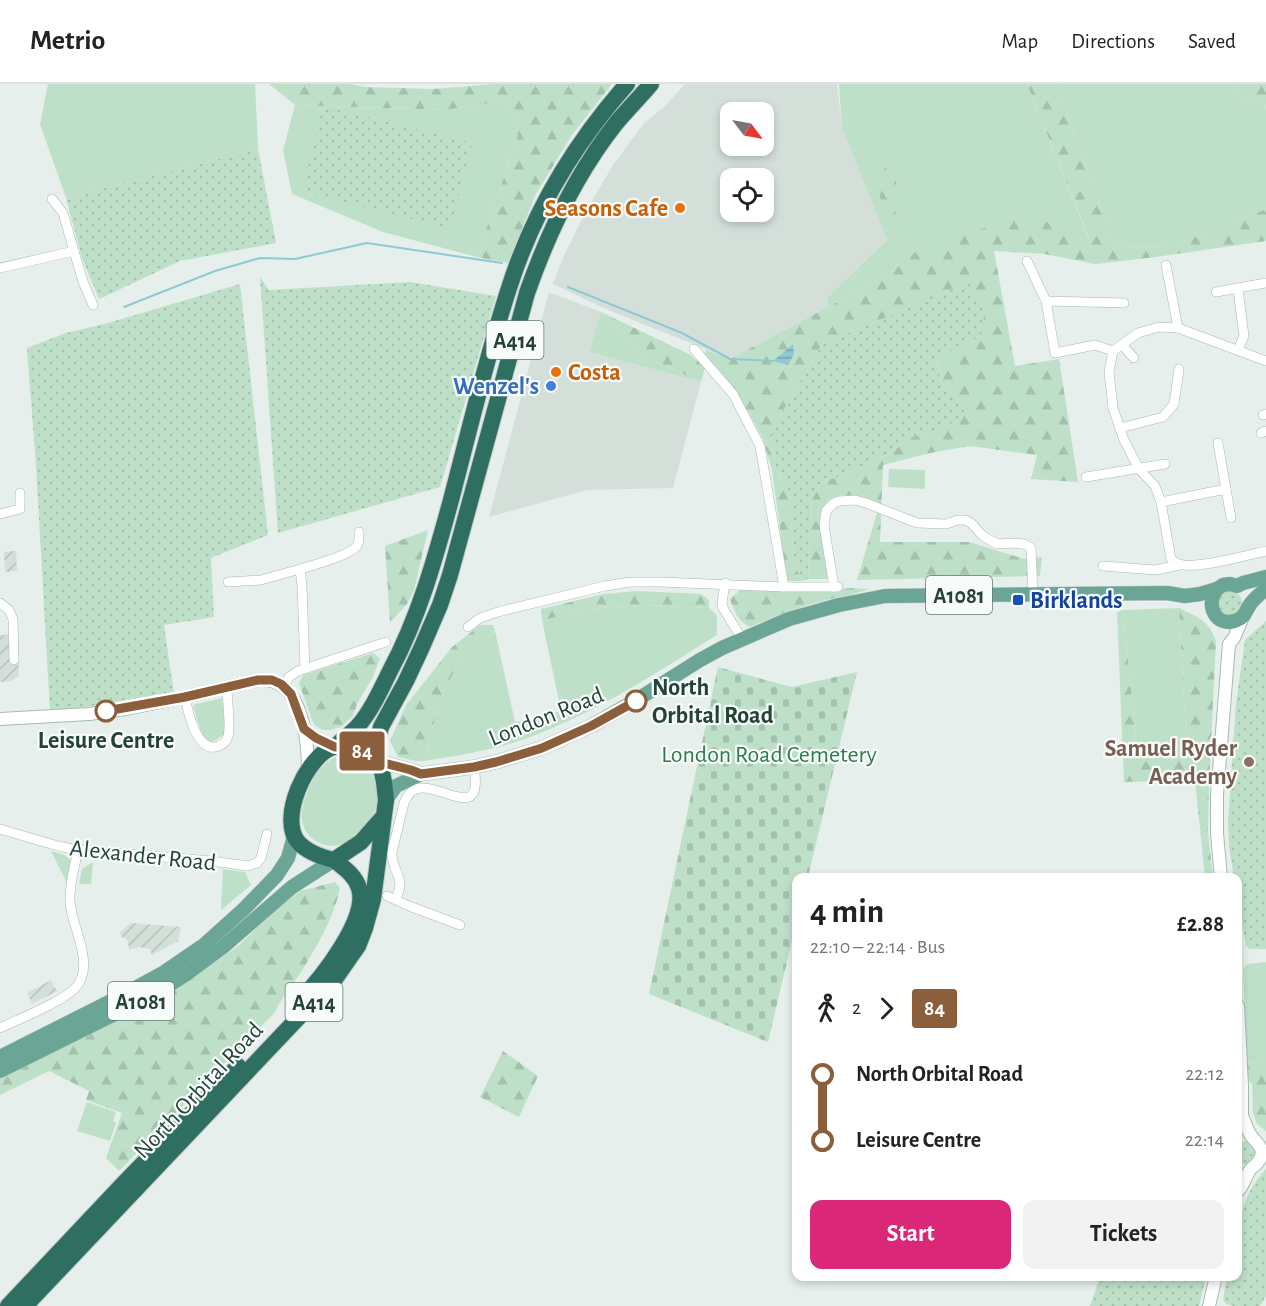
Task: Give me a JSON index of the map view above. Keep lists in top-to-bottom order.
{
  "streets": {
    "highway": ["A414", "North Orbital Road"],
    "main road": ["A1081", "London Road"],
    "street": ["Alexander Road"]
  },
  "crossings": [
    ["A414", "A1081"],
    ["A414", "London Road"],
    ["A414", "North Orbital Road"],
    ["A1081", "London Road"],
    ["A1081", "North Orbital Road"],
    ["London Road", "North Orbital Road"]
  ],
  "parks": ["London Road Cemetery"],
  "places": {
    "other": [
      "Seasons Cafe",
      "Costa",
      "Wenzel's",
      "North Orbital Road",
      "Leisure Centre",
      "Samuel Ryder Academy"
    ],
    "transit": ["Birklands"]
  },
  "lines": ["bus line 84"],
  "north": "bottom right",
  "page": {
    "header": "Metrio",
    "nav": ["Map", "Directions", "Saved"],
    "on_map": "84",
    "heading": ["4 min", "22:10 – 22:14 · Bus", "£2.88"],
    "legs": ["2", "84"],
    "list": [
      {
        "name": "North Orbital Road",
        "value": "22:12"
      },
      {
        "name": "Leisure Centre",
        "value": "22:14"
      }
    ],
    "buttons": ["Start", "Tickets"]
  }
}
